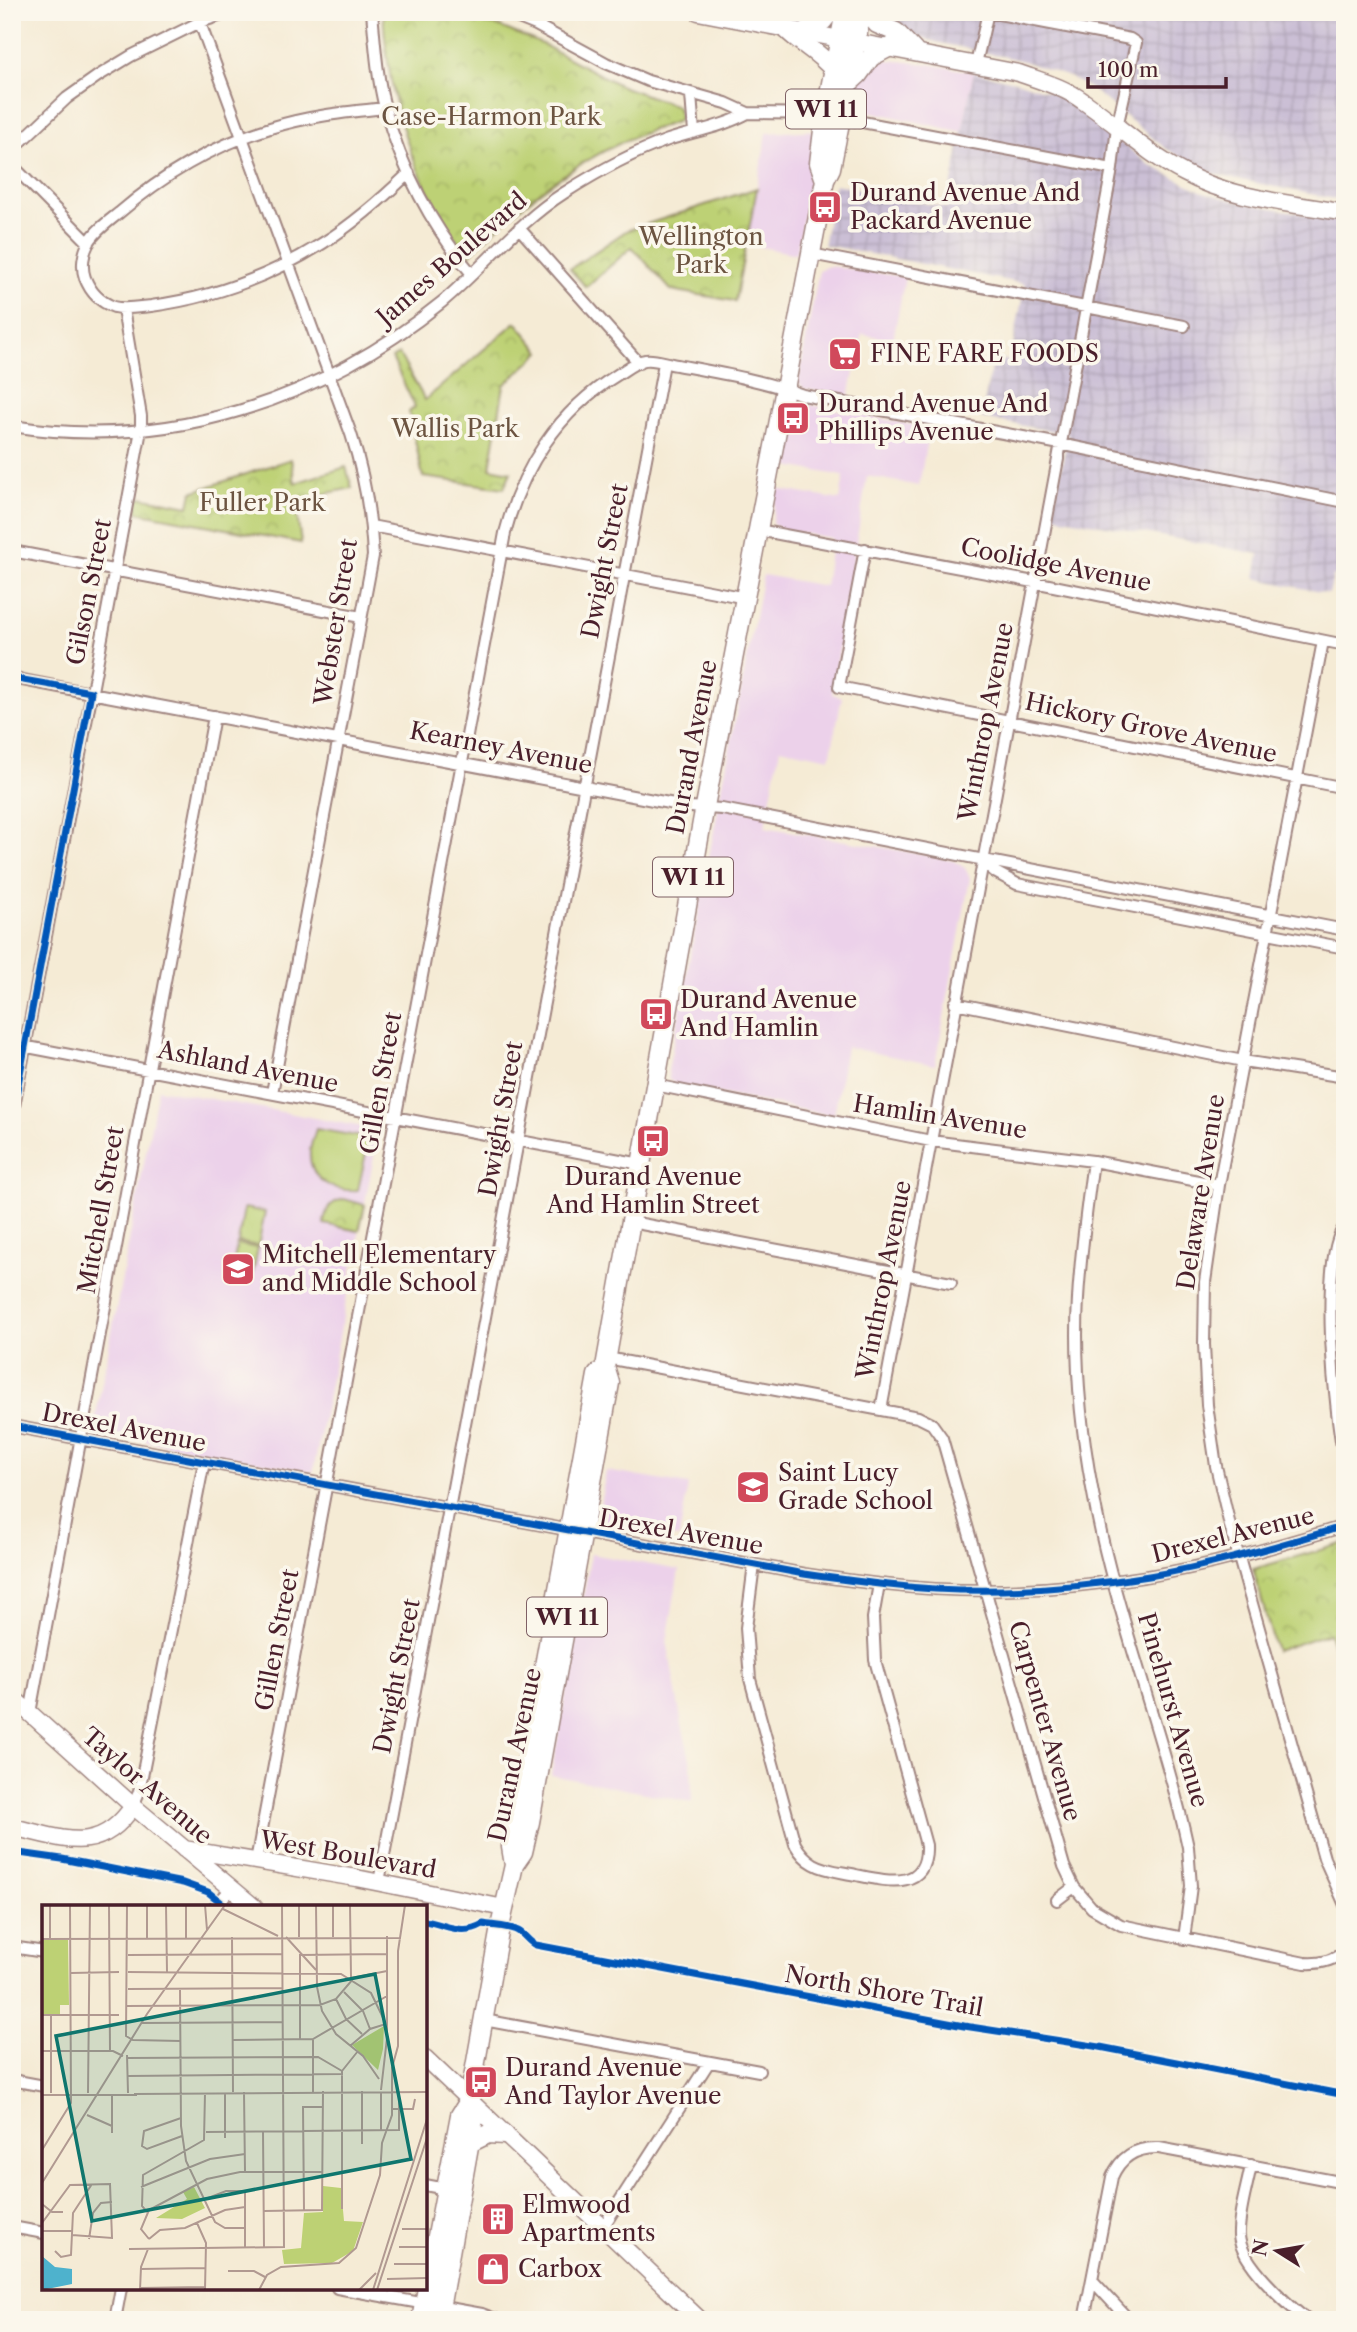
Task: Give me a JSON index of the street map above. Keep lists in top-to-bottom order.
{
  "streets": {
    "main road": ["WI 11", "Durand Avenue"],
    "street": [
      "James Boulevard",
      "Dwight Street",
      "Coolidge Avenue",
      "Gilson Street",
      "Webster Street",
      "Winthrop Avenue",
      "Hickory Grove Avenue",
      "Kearney Avenue",
      "Ashland Avenue",
      "Gillen Street",
      "Hamlin Avenue",
      "Delaware Avenue",
      "Mitchell Street",
      "Drexel Avenue",
      "Pinehurst Avenue",
      "Carpenter Avenue",
      "Taylor Avenue",
      "West Boulevard"
    ],
    "cycle path": ["North Shore Trail"]
  },
  "crossings": [
    ["James Boulevard", "Gilson Street"],
    ["James Boulevard", "Webster Street"],
    ["Dwight Street", "Kearney Avenue"],
    ["Dwight Street", "Ashland Avenue"],
    ["Dwight Street", "Drexel Avenue"],
    ["Dwight Street", "West Boulevard"],
    ["Coolidge Avenue", "Winthrop Avenue"],
    ["Coolidge Avenue", "Hickory Grove Avenue"],
    ["Coolidge Avenue", "Durand Avenue"],
    ["Coolidge Avenue", "Delaware Avenue"],
    ["Gilson Street", "Kearney Avenue"],
    ["Gilson Street", "Ashland Avenue"],
    ["Webster Street", "Kearney Avenue"],
    ["Webster Street", "Ashland Avenue"],
    ["Winthrop Avenue", "Hickory Grove Avenue"],
    ["Winthrop Avenue", "Kearney Avenue"],
    ["Winthrop Avenue", "Hamlin Avenue"],
    ["Winthrop Avenue", "Carpenter Avenue"],
    ["Hickory Grove Avenue", "Delaware Avenue"],
    ["Durand Avenue", "Kearney Avenue"],
    ["Durand Avenue", "Ashland Avenue"],
    ["Durand Avenue", "Hamlin Avenue"],
    ["Durand Avenue", "Drexel Avenue"],
    ["Durand Avenue", "Carpenter Avenue"],
    ["Durand Avenue", "West Boulevard"],
    ["Kearney Avenue", "Gillen Street"],
    ["Kearney Avenue", "Delaware Avenue"],
    ["Kearney Avenue", "Mitchell Street"],
    ["Ashland Avenue", "Gillen Street"],
    ["Ashland Avenue", "Mitchell Street"],
    ["Gillen Street", "Drexel Avenue"],
    ["Gillen Street", "West Boulevard"],
    ["Hamlin Avenue", "Delaware Avenue"],
    ["Hamlin Avenue", "Pinehurst Avenue"],
    ["Delaware Avenue", "Drexel Avenue"],
    ["Mitchell Street", "Drexel Avenue"],
    ["Mitchell Street", "Taylor Avenue"],
    ["Drexel Avenue", "Pinehurst Avenue"],
    ["Drexel Avenue", "Carpenter Avenue"],
    ["Pinehurst Avenue", "Carpenter Avenue"],
    ["Taylor Avenue", "West Boulevard"]
  ],
  "parks": [
    "Case-Harmon Park",
    "Wellington Park",
    "Wallis Park",
    "Fuller Park"
  ],
  "places": {
    "bus stop": [
      "Durand Avenue And Packard Avenue",
      "Durand Avenue And Phillips Avenue",
      "Durand Avenue And Hamlin",
      "Durand Avenue And Hamlin Street",
      "Durand Avenue And Taylor Avenue"
    ],
    "supermarket": ["FINE FARE FOODS"],
    "school or university": ["Mitchell Elementary and Middle School", "Saint Lucy Grade School"],
    "building": ["Elmwood Apartments"],
    "shop": ["Carbox"]
  },
  "scale_bar": "100 m",
  "north": "left"
}
